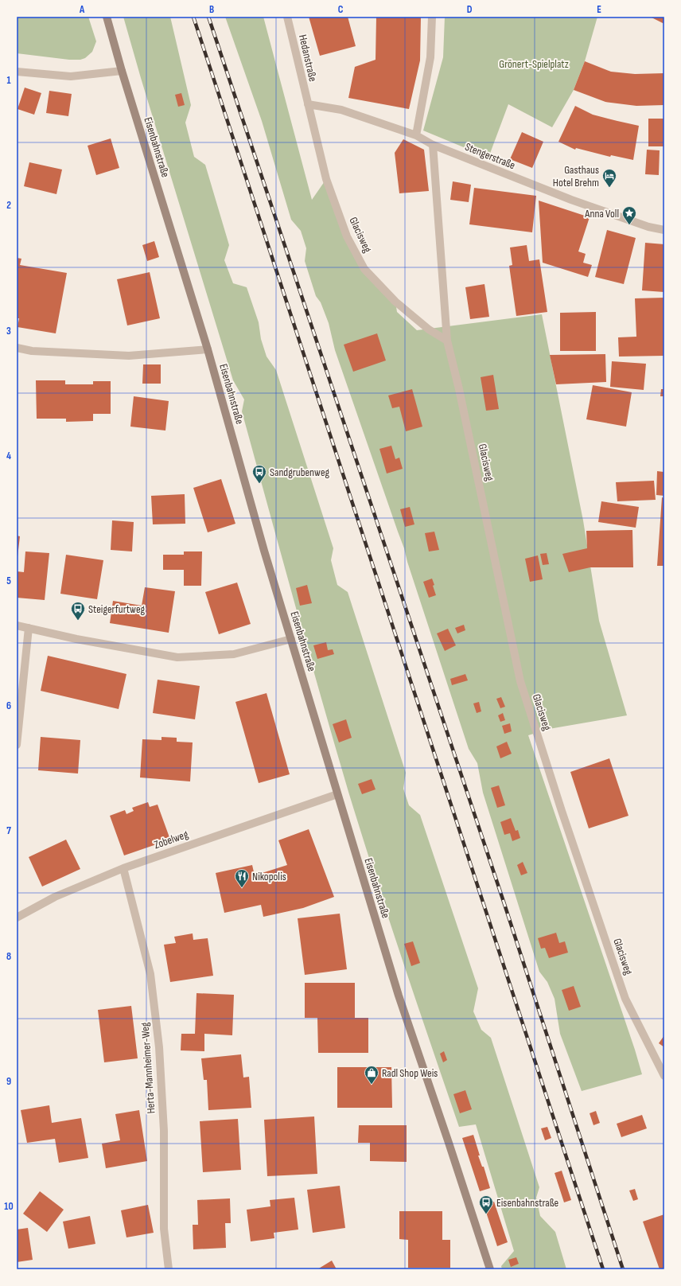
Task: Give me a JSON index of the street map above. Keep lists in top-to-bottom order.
{
  "streets": {
    "street": [
      "Hedanstraße",
      "Eisenbahnstraße",
      "Stengerstraße",
      "Glacisweg",
      "Zobelweg",
      "Herta-Mannheimer-Weg"
    ]
  },
  "crossings": [
    ["Hedanstraße", "Stengerstraße"],
    ["Hedanstraße", "Glacisweg"],
    ["Eisenbahnstraße", "Zobelweg"],
    ["Stengerstraße", "Glacisweg"],
    ["Zobelweg", "Herta-Mannheimer-Weg"]
  ],
  "parks": ["Grönert-Spielplatz"],
  "places": {
    "hotel": ["Gasthaus Hotel Brehm"],
    "place": ["Anna Voll"],
    "bus stop": ["Sandgrubenweg", "Steigerfurtweg", "Eisenbahnstraße"],
    "restaurant": ["Nikopolis"],
    "shop": ["Radl Shop Weis"]
  },
  "grid": {
    "columns": [
      "A",
      "B",
      "C",
      "D",
      "E"
    ],
    "rows": [
      "1",
      "2",
      "3",
      "4",
      "5",
      "6",
      "7",
      "8",
      "9",
      "10"
    ]
  }
}
